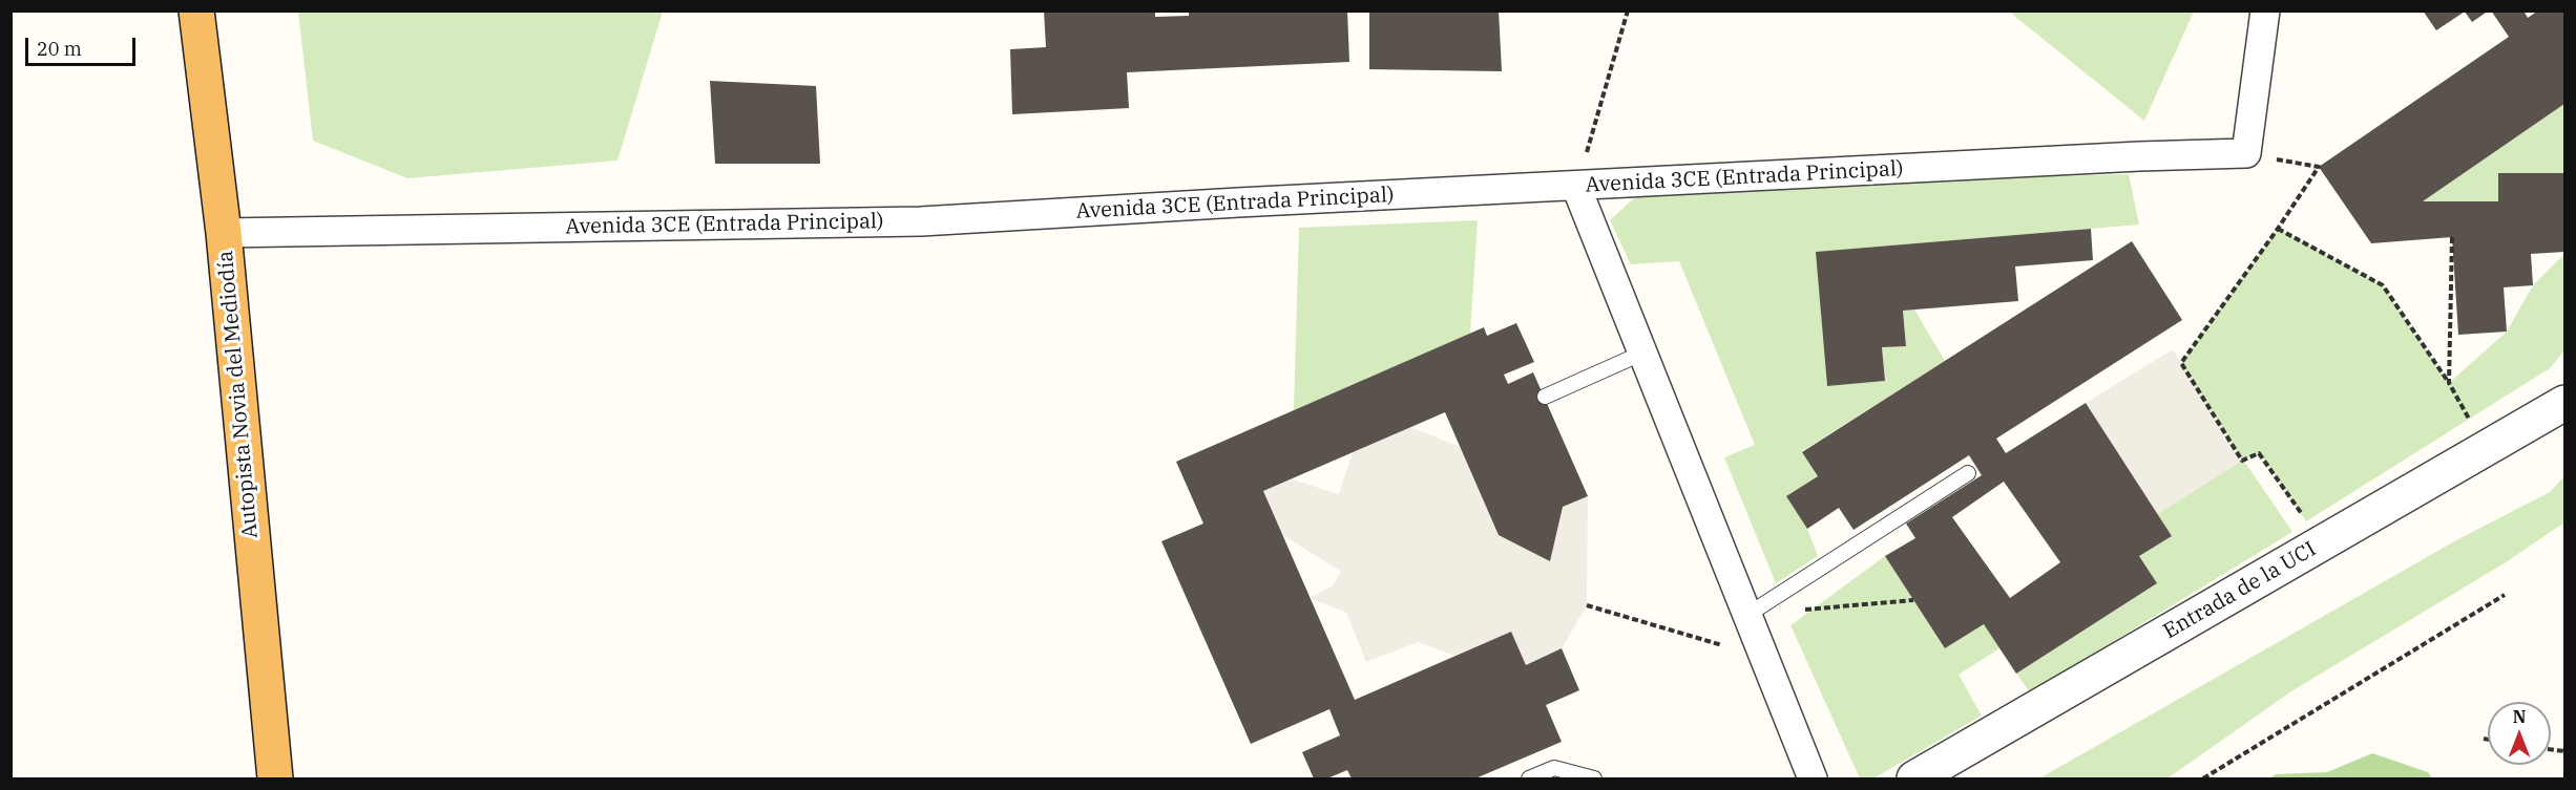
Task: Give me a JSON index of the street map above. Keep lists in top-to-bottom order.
{
  "streets": {
    "highway": ["Autopista Novia del Mediodía"],
    "street": ["Avenida 3CE (Entrada Principal)", "Entrada de la UCI"]
  },
  "crossings": [
    ["Avenida 3CE (Entrada Principal)", "Autopista Novia del Mediodía"]
  ],
  "scale_bar": "20 m",
  "north": "top"
}
